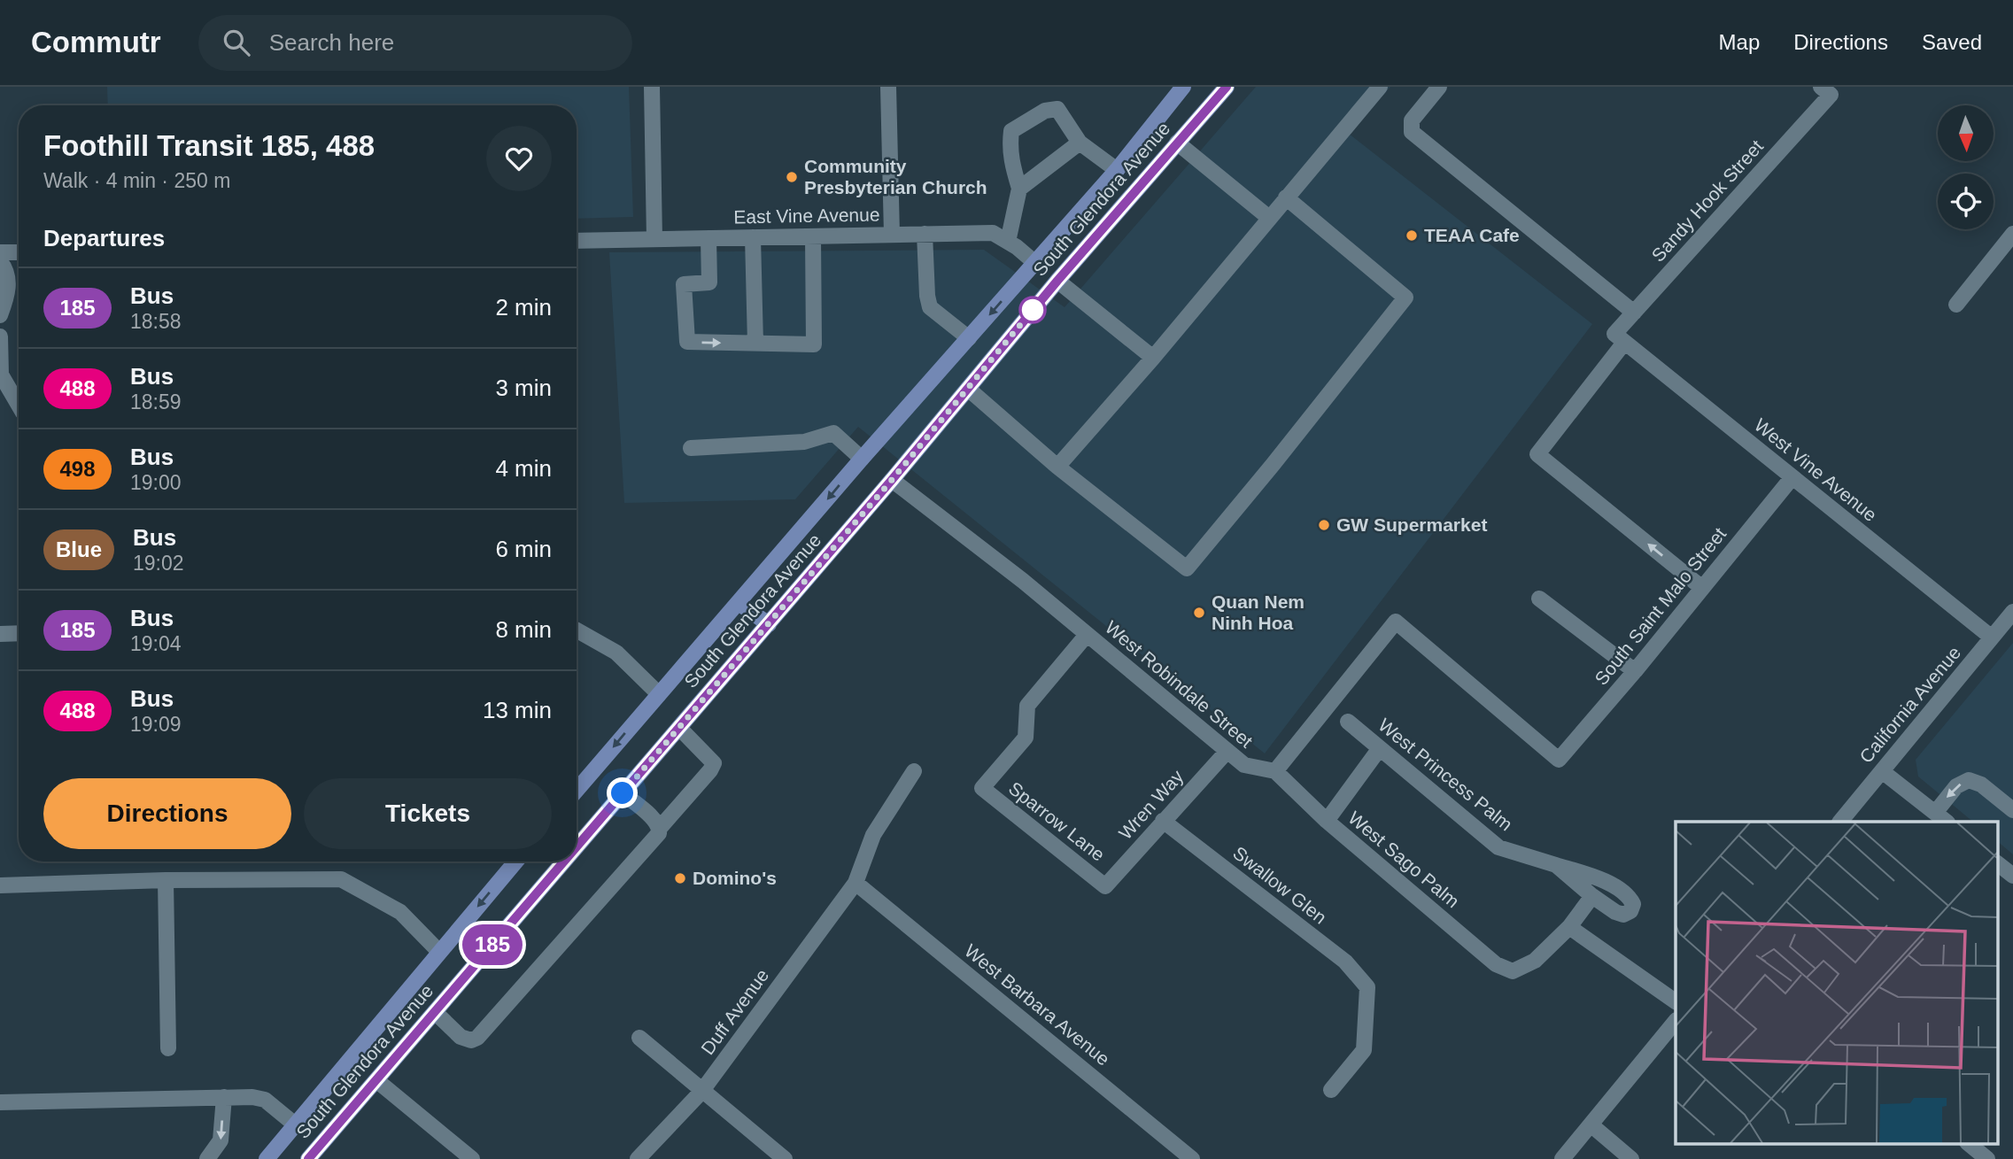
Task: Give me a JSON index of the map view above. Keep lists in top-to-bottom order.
{
  "streets": {
    "main road": ["South Glendora Avenue"],
    "street": [
      "Sandy Hook Street",
      "East Vine Avenue",
      "West Vine Avenue",
      "South Saint Malo Street",
      "West Robindale Street",
      "California Avenue",
      "West Princess Palm",
      "Wren Way",
      "Sparrow Lane",
      "West Sago Palm",
      "Swallow Glen",
      "West Barbara Avenue",
      "Duff Avenue"
    ]
  },
  "crossings": [
    ["South Glendora Avenue", "East Vine Avenue"],
    ["South Glendora Avenue", "West Robindale Street"],
    ["Sandy Hook Street", "West Vine Avenue"],
    ["Sandy Hook Street", "South Saint Malo Street"],
    ["West Vine Avenue", "South Saint Malo Street"],
    ["West Vine Avenue", "California Avenue"],
    ["South Saint Malo Street", "West Robindale Street"],
    ["South Saint Malo Street", "West Sago Palm"],
    ["West Robindale Street", "Wren Way"],
    ["West Robindale Street", "Sparrow Lane"],
    ["West Robindale Street", "West Sago Palm"],
    ["Wren Way", "Sparrow Lane"],
    ["Wren Way", "Swallow Glen"],
    ["West Barbara Avenue", "Duff Avenue"]
  ],
  "places": [
    "Community Presbyterian Church",
    "TEAA Cafe",
    "GW Supermarket",
    "Quan Nem Ninh Hoa",
    "Domino's"
  ],
  "lines": ["bus line 185"],
  "north": "bottom",
  "page": {
    "header": "Commutr",
    "search": "Search here",
    "nav": ["Map", "Directions", "Saved"],
    "on_map": "185",
    "heading": [
      ["Foothill Transit 185, 488", "Walk · 4 min · 250 m"],
      "Departures"
    ],
    "list": [
      {
        "mark": "185",
        "name": "Bus",
        "note": "18:58",
        "value": "2 min"
      },
      {
        "mark": "488",
        "name": "Bus",
        "note": "18:59",
        "value": "3 min"
      },
      {
        "mark": "498",
        "name": "Bus",
        "note": "19:00",
        "value": "4 min"
      },
      {
        "mark": "Blue",
        "name": "Bus",
        "note": "19:02",
        "value": "6 min"
      },
      {
        "mark": "185",
        "name": "Bus",
        "note": "19:04",
        "value": "8 min"
      },
      {
        "mark": "488",
        "name": "Bus",
        "note": "19:09",
        "value": "13 min"
      }
    ],
    "buttons": ["Directions", "Tickets"]
  }
}
